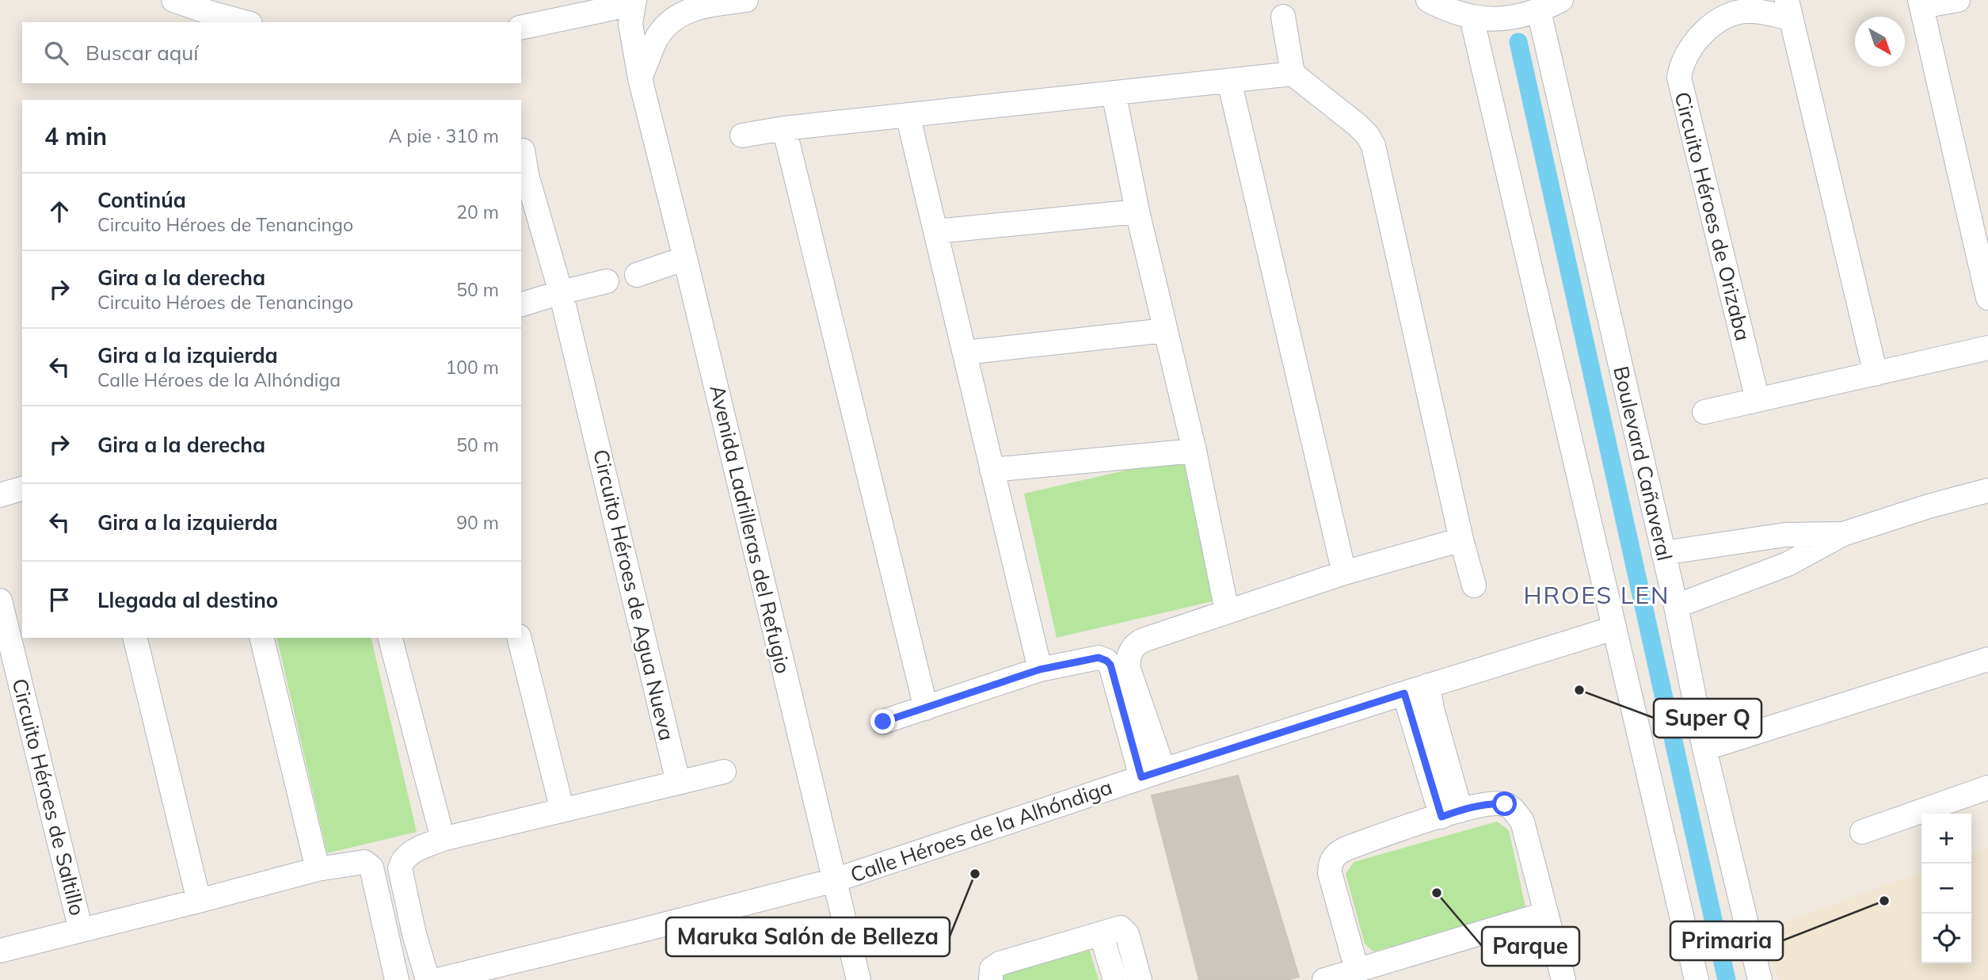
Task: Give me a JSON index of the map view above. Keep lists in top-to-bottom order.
{
  "streets": {
    "street": [
      "Circuito Héroes de Orizaba",
      "Boulevard Cañaveral",
      "Avenida Ladrilleras del Refugio",
      "Circuito Héroes de Agua Nueva",
      "Circuito Héroes de Saltillo",
      "Calle Héroes de la Alhóndiga"
    ]
  },
  "crossings": [
    ["Avenida Ladrilleras del Refugio", "Calle Héroes de la Alhóndiga"]
  ],
  "districts": ["HROES LEN"],
  "places": [
    "Super Q",
    "Maruka Salón de Belleza",
    "Parque",
    "Primaria"
  ],
  "north": "bottom right",
  "page": {
    "search": "Buscar aquí",
    "heading": ["4 min", "A pie · 310 m"],
    "list": [
      ["Continúa", "Circuito Héroes de Tenancingo", "20 m"],
      ["Gira a la derecha", "Circuito Héroes de Tenancingo", "50 m"],
      ["Gira a la izquierda", "Calle Héroes de la Alhóndiga", "100 m"],
      ["Gira a la derecha", "50 m"],
      ["Gira a la izquierda", "90 m"],
      "Llegada al destino"
    ],
    "map_buttons": ["+", "−"]
  }
}
